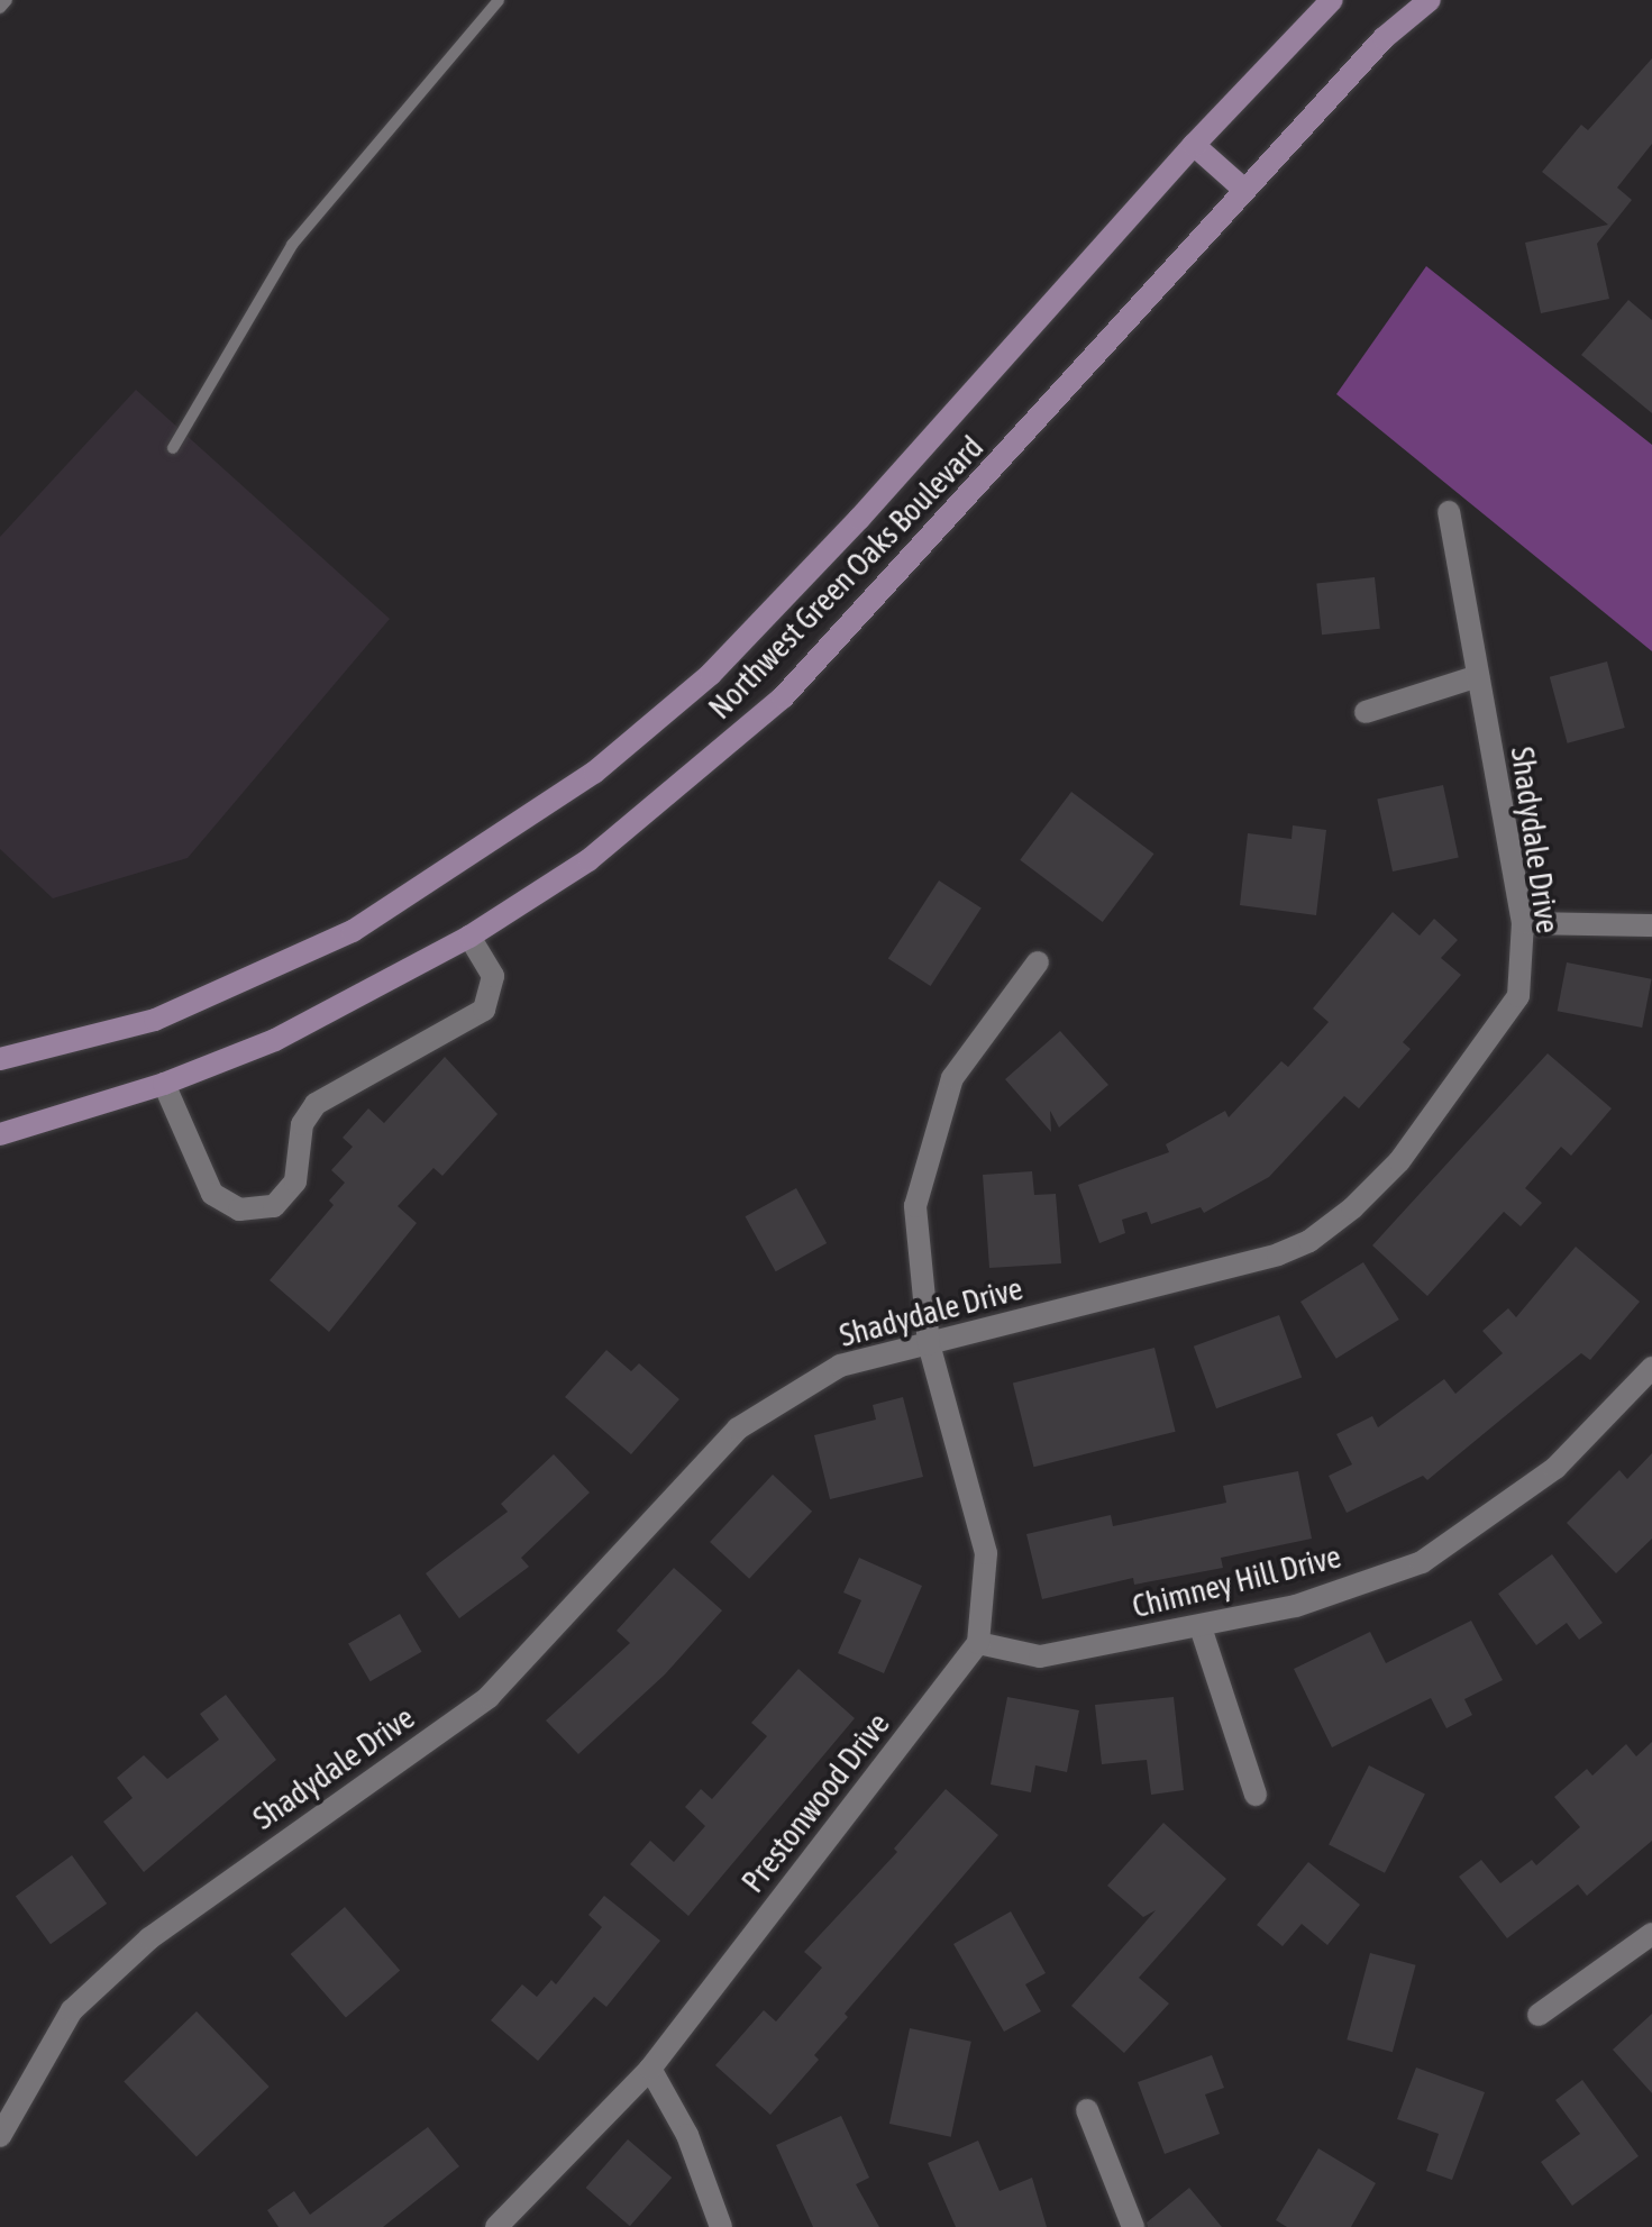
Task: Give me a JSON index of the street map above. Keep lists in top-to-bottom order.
{
  "streets": {
    "main road": ["Northwest Green Oaks Boulevard"],
    "street": ["Shadydale Drive", "Chimney Hill Drive", "Prestonwood Drive"]
  },
  "crossings": [
    ["Chimney Hill Drive", "Prestonwood Drive"]
  ]
}
